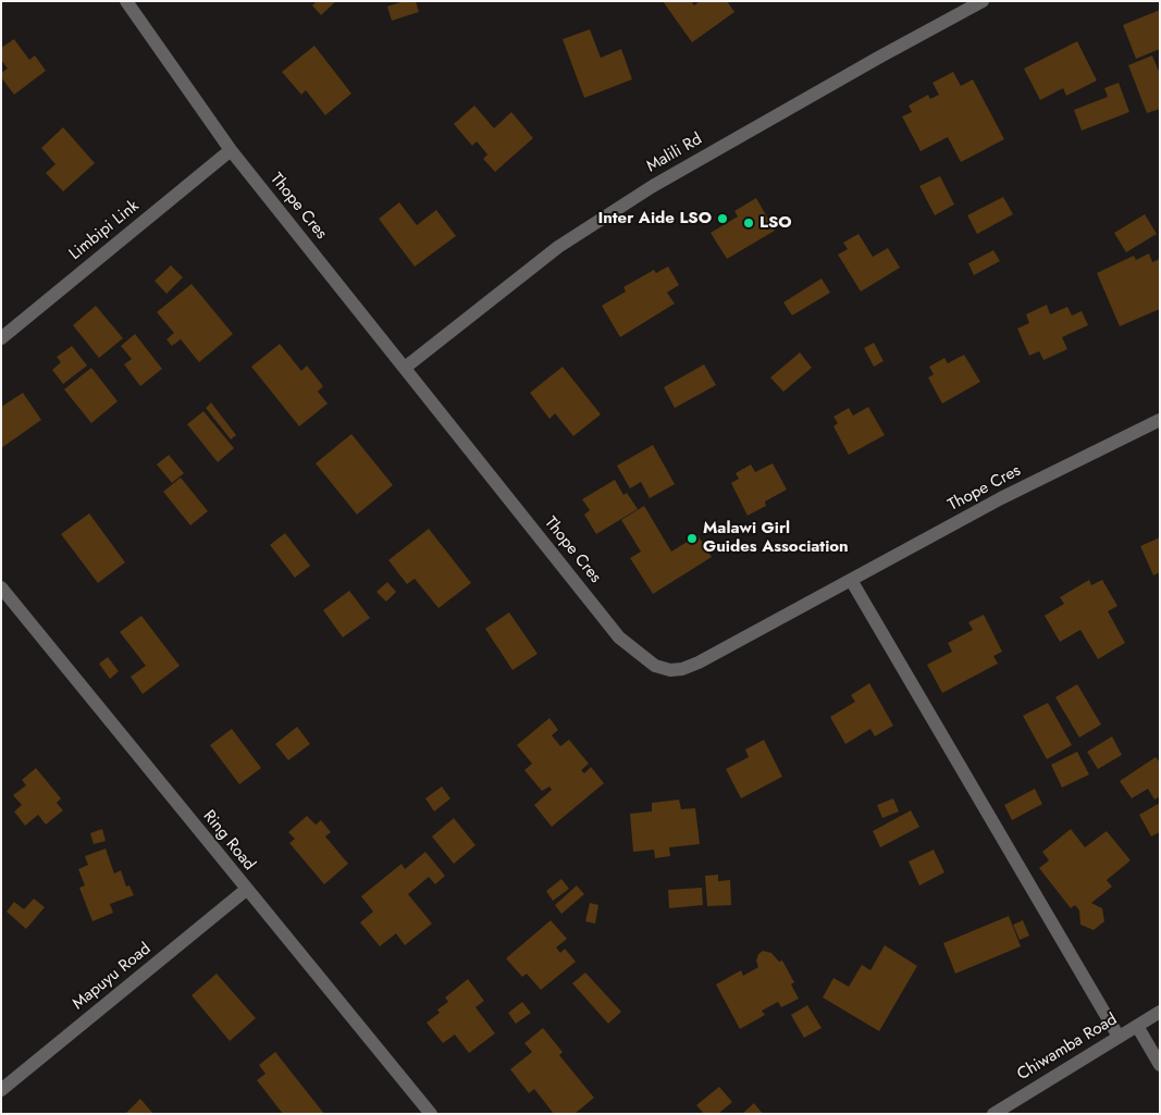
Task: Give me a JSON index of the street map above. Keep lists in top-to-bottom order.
{
  "streets": {
    "street": [
      "Malili Rd",
      "Thope Cres",
      "Limbipi Link",
      "Ring Road",
      "Mapuyu Road",
      "Chiwamba Road"
    ]
  },
  "crossings": [
    ["Malili Rd", "Thope Cres"],
    ["Thope Cres", "Limbipi Link"],
    ["Ring Road", "Mapuyu Road"]
  ],
  "places": ["Inter Aide LSO", "LSO", "Malawi Girl Guides Association"]
}
